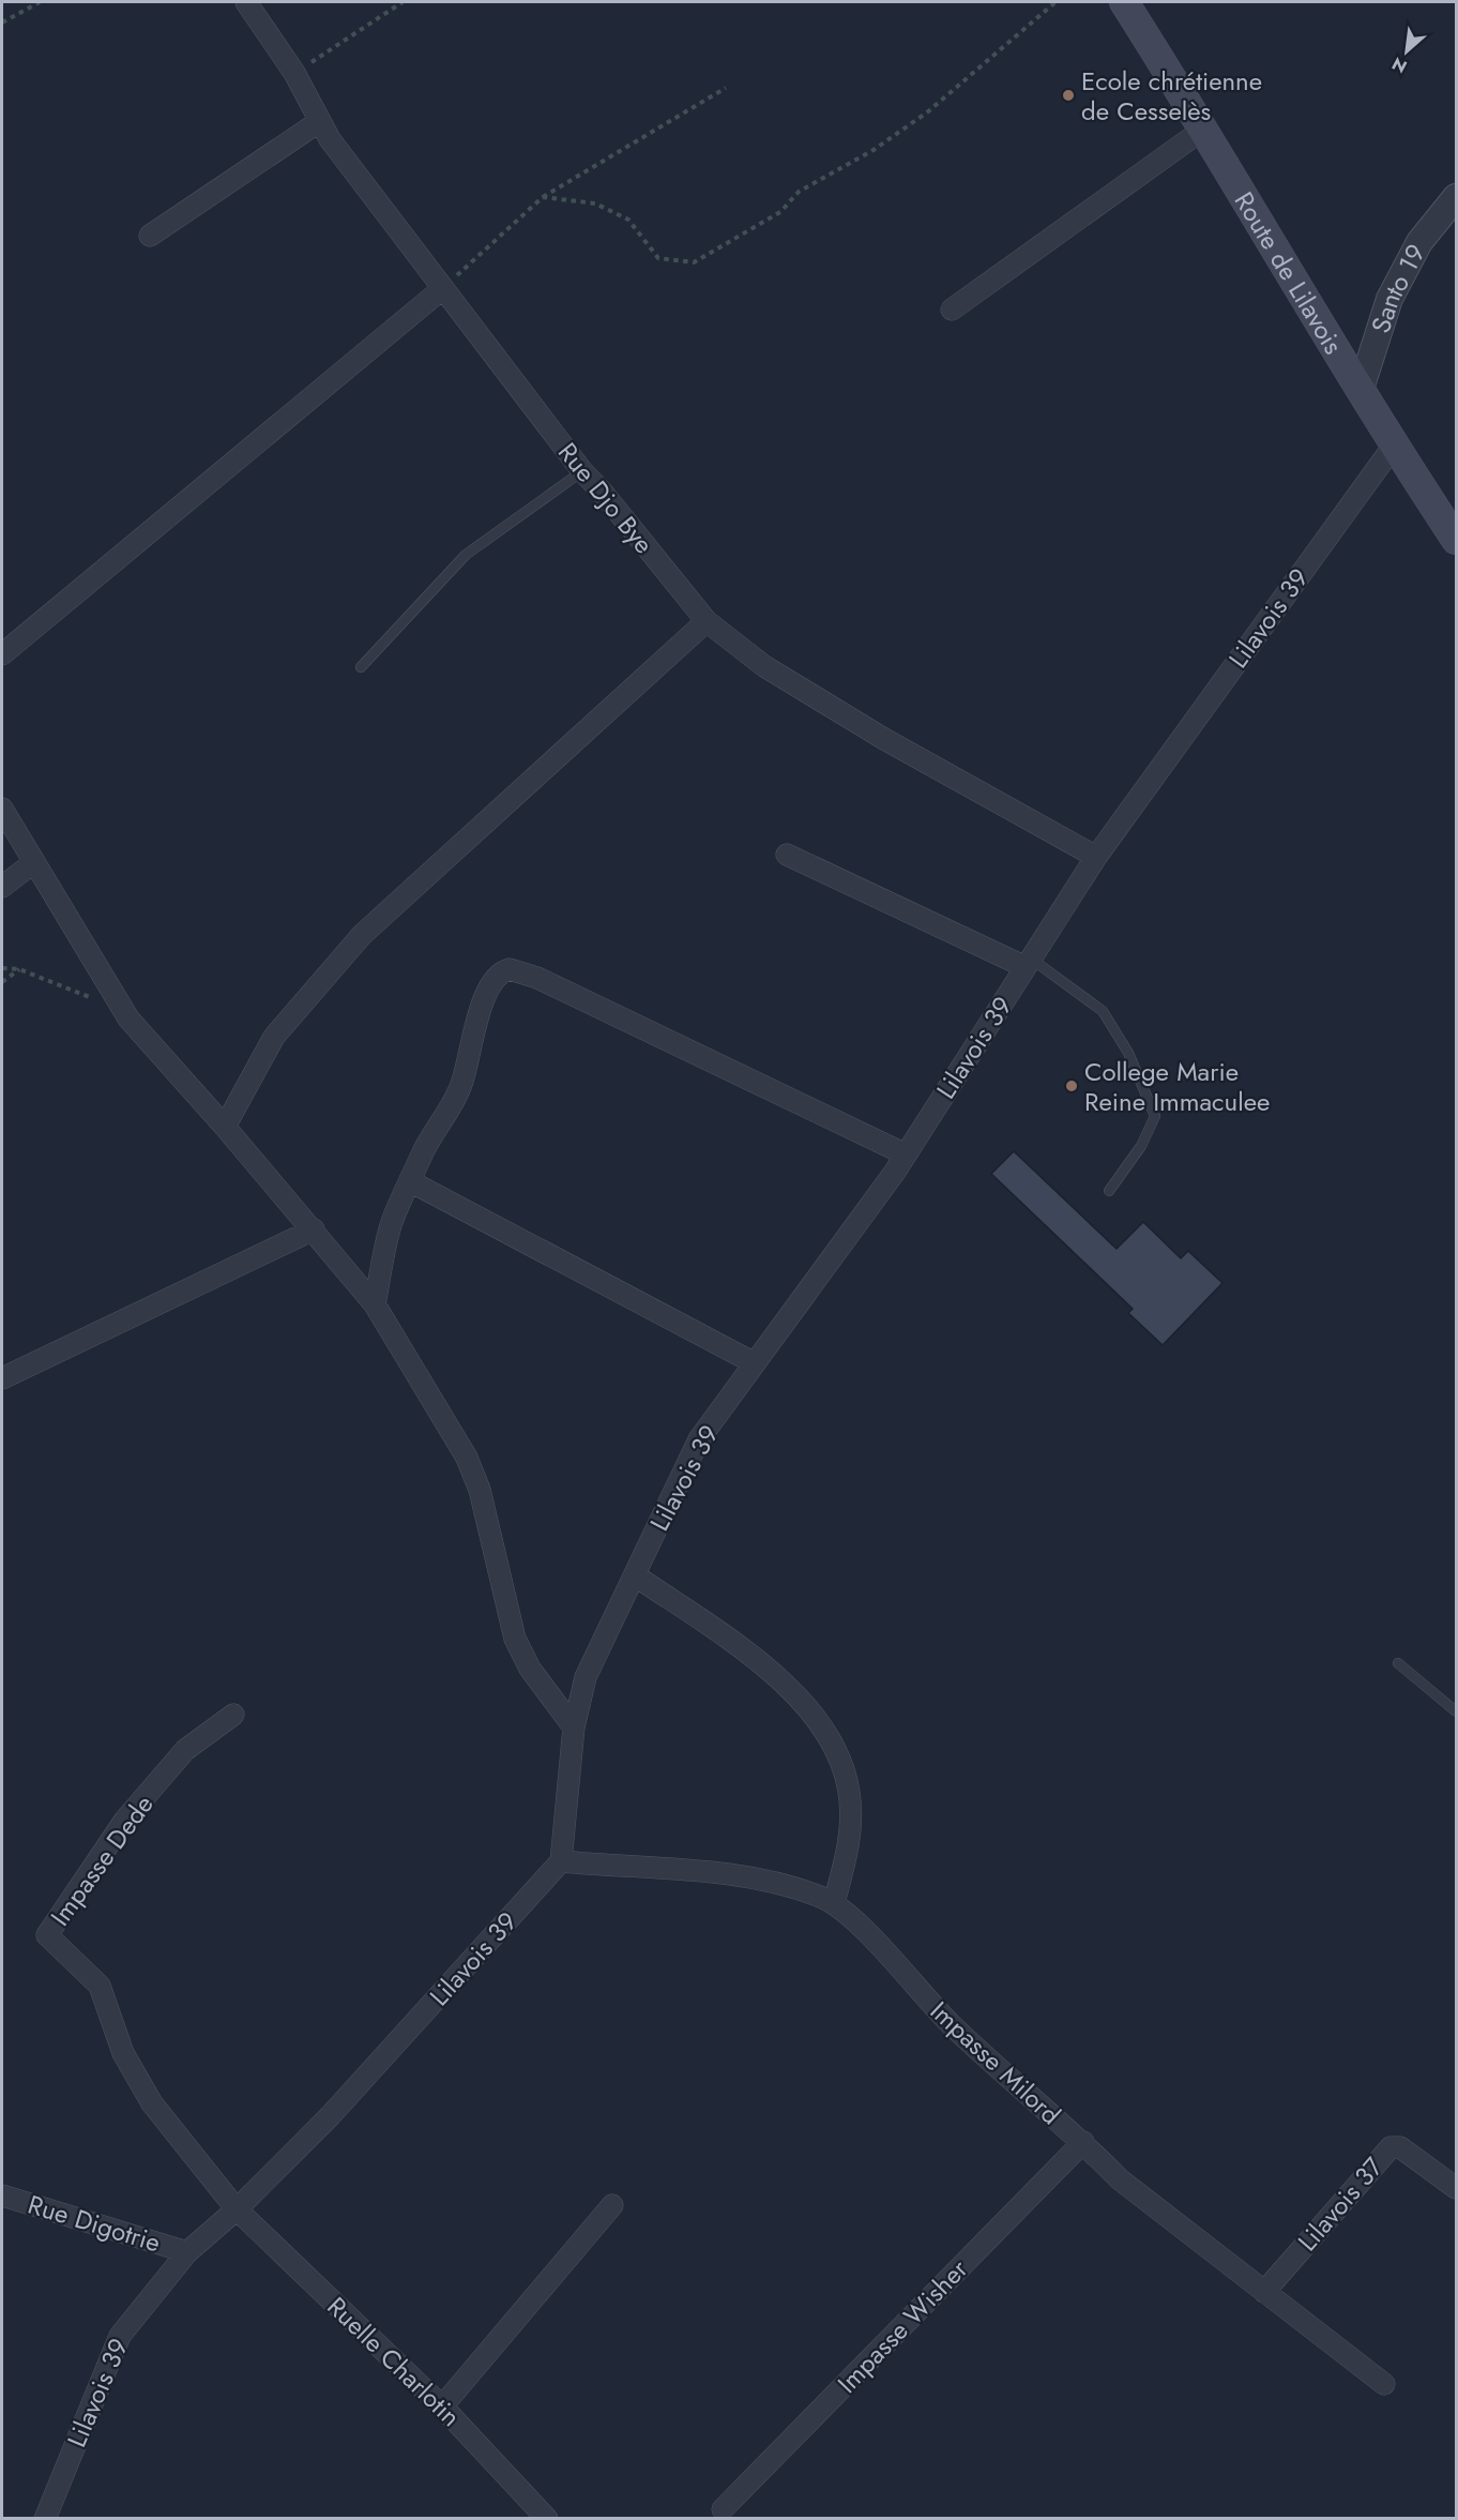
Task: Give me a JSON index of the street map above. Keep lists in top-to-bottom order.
{
  "streets": {
    "main road": ["Route de Lilavois"],
    "street": [
      "Santo 19",
      "Rue Djo Bye",
      "Lilavois 39",
      "Impasse Dede",
      "Impasse Milord",
      "Lilavois 37",
      "Rue Digotrie",
      "Impasse Wisher",
      "Ruelle Charlotin"
    ]
  },
  "crossings": [
    ["Route de Lilavois", "Santo 19"],
    ["Route de Lilavois", "Lilavois 39"],
    ["Rue Djo Bye", "Lilavois 39"],
    ["Lilavois 39", "Impasse Dede"],
    ["Lilavois 39", "Impasse Milord"],
    ["Lilavois 39", "Rue Digotrie"],
    ["Lilavois 39", "Ruelle Charlotin"],
    ["Impasse Dede", "Ruelle Charlotin"],
    ["Impasse Milord", "Lilavois 37"],
    ["Impasse Milord", "Impasse Wisher"]
  ],
  "places": ["Ecole chrétienne de Cesselès", "College Marie Reine Immaculee"],
  "north": "bottom left"
}
